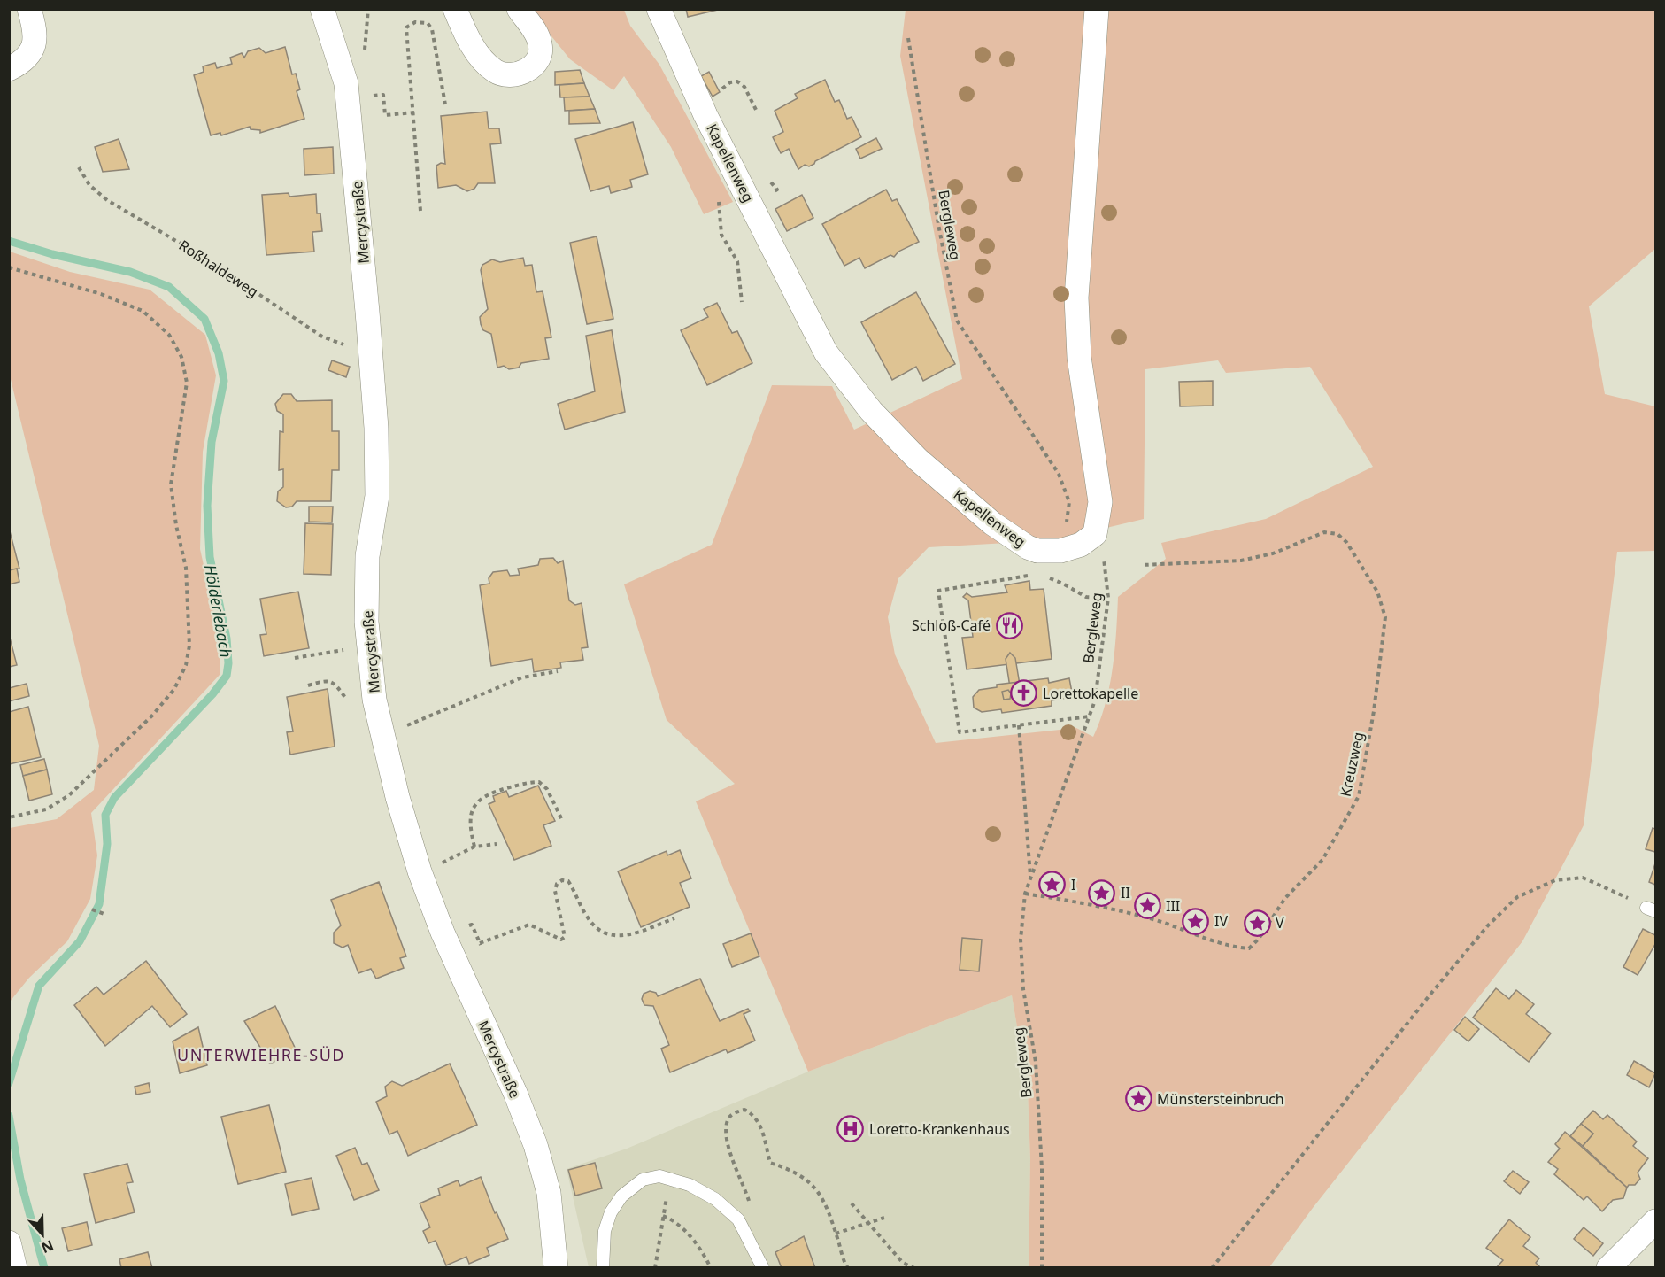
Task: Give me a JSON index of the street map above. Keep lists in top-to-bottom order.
{
  "streets": {
    "street": ["Kapellenweg", "Mercystraße"],
    "path": ["Bergleweg", "Roßhaldeweg", "Kreuzweg"]
  },
  "crossings": [
    ["Kapellenweg", "Bergleweg"],
    ["Mercystraße", "Roßhaldeweg"],
    ["Bergleweg", "Kreuzweg"]
  ],
  "districts": ["UNTERWIEHRE-SÜD"],
  "water": ["Hölderlebach"],
  "places": {
    "restaurant": ["Schloß-Café"],
    "church": ["Lorettokapelle"],
    "place": [
      "I",
      "II",
      "III",
      "IV",
      "V",
      "Münstersteinbruch"
    ],
    "hospital": ["Loretto-Krankenhaus"]
  },
  "north": "bottom"
}
